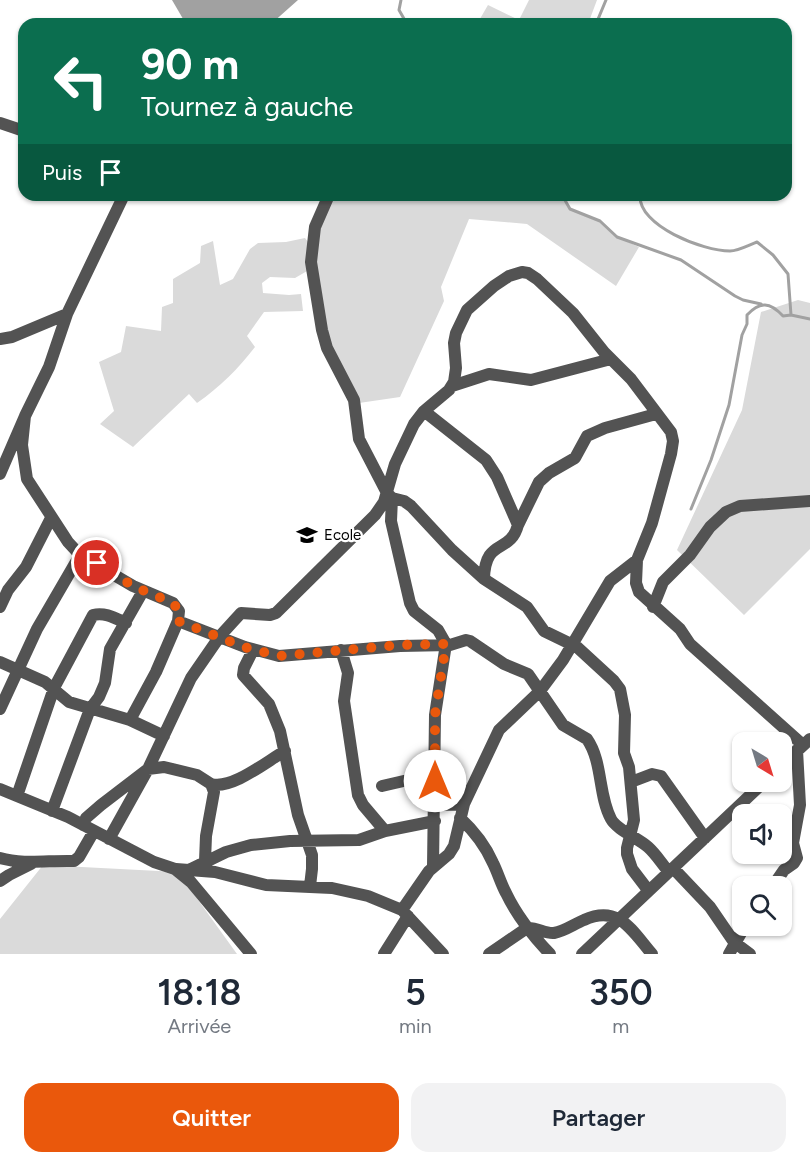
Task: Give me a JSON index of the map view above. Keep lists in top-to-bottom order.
{
  "places": {
    "school or university": ["Ecole"]
  },
  "north": "bottom right",
  "page": {
    "turn": ["90 m", "Tournez à gauche"],
    "then": "Puis",
    "eta": [
      "18:18",
      "Arrivée",
      "5",
      "min",
      "350",
      "m"
    ],
    "buttons": ["Quitter", "Partager"]
  }
}
